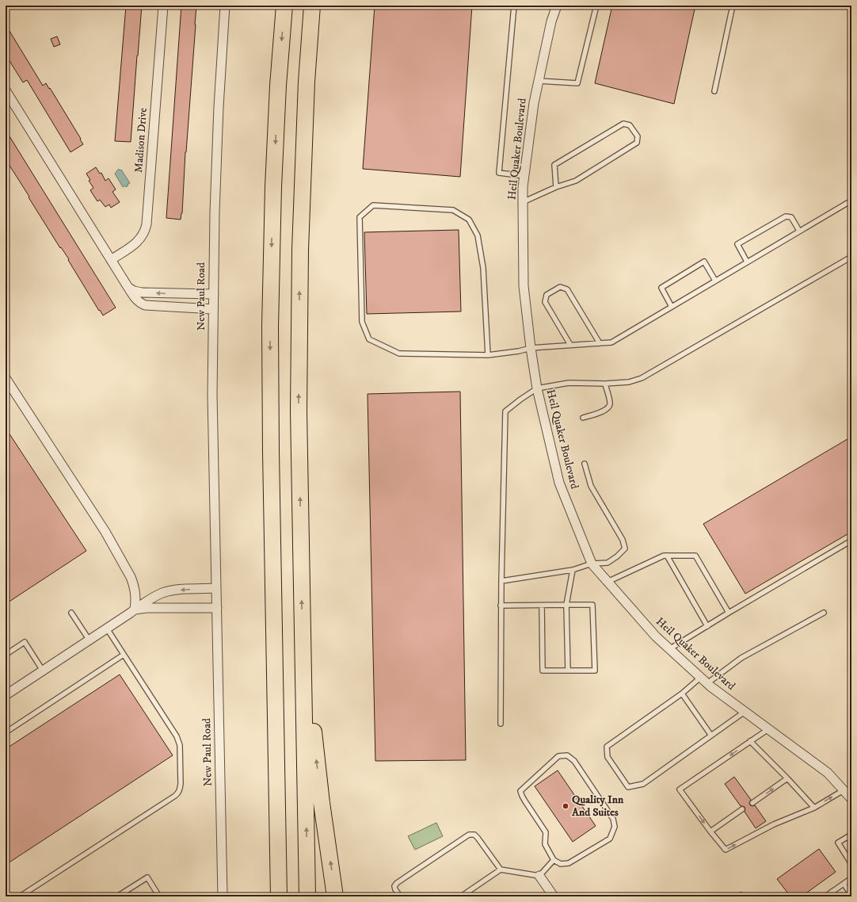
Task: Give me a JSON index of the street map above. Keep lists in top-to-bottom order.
{
  "streets": {
    "street": ["Madison Drive", "Heil Quaker Boulevard", "New Paul Road"]
  },
  "places": ["Quality Inn And Suites"]
}
